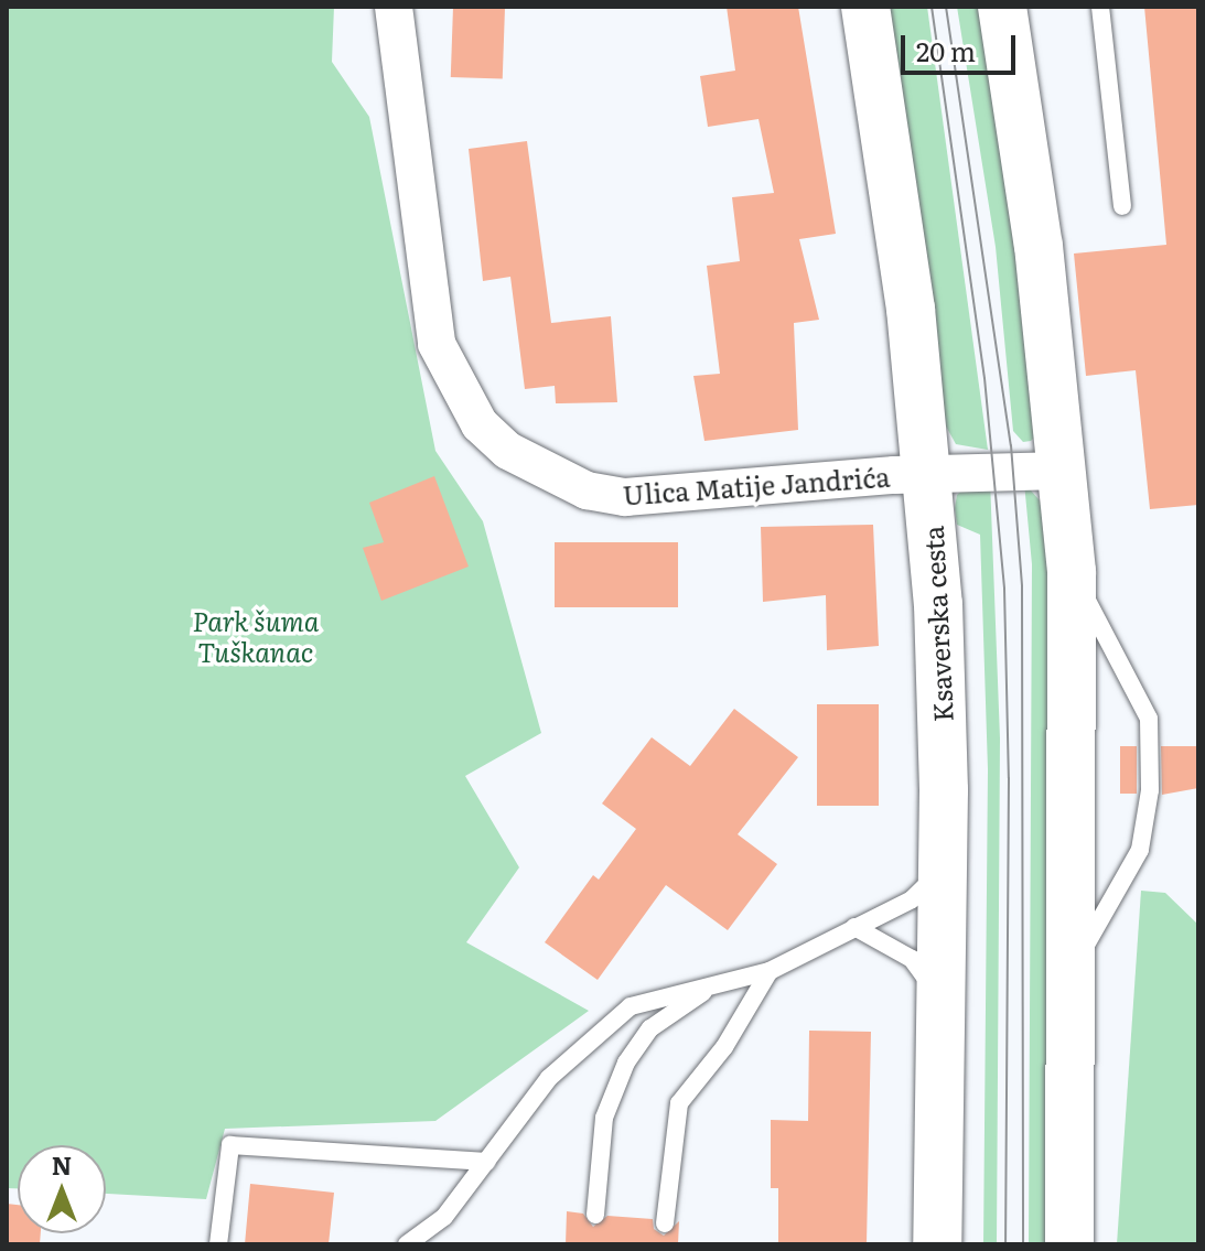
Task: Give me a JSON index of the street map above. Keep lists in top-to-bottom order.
{
  "streets": {
    "main road": ["Ksaverska cesta"],
    "street": ["Ulica Matije Jandrića"]
  },
  "crossings": [
    ["Ulica Matije Jandrića", "Ksaverska cesta"]
  ],
  "parks": ["Park šuma Tuškanac"],
  "scale_bar": "20 m",
  "north": "top"
}
